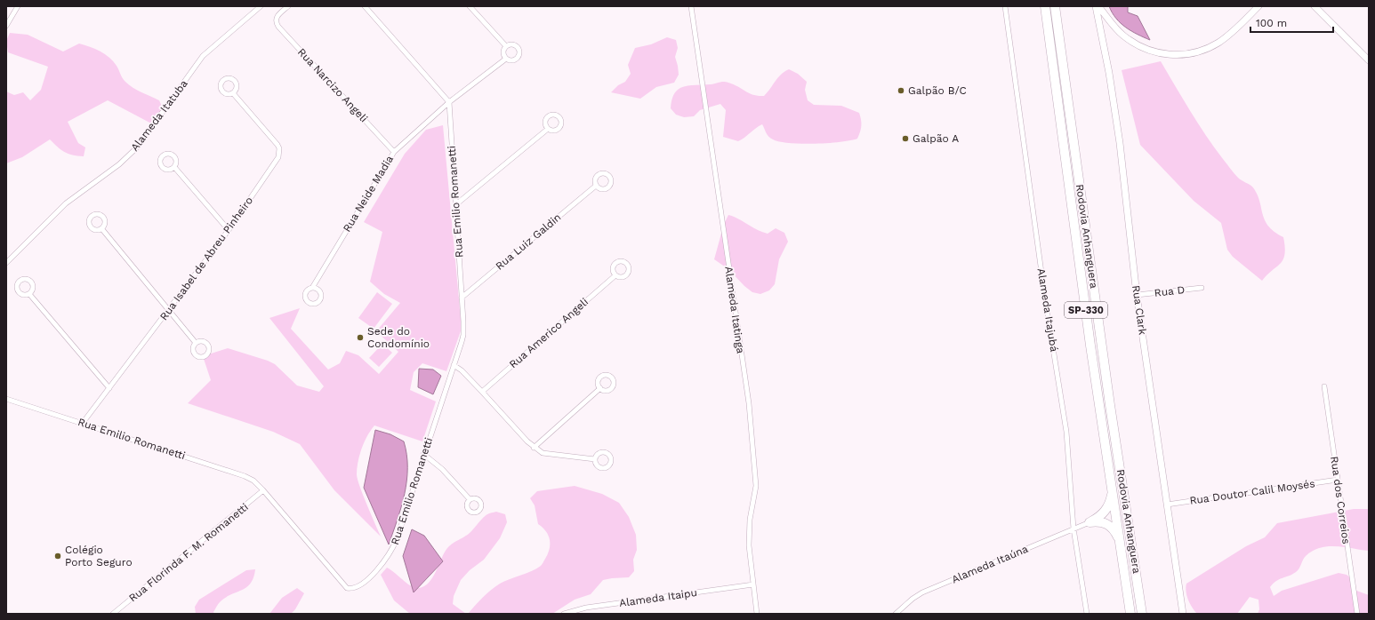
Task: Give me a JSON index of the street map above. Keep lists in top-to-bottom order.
{
  "streets": {
    "highway": ["Rodovia Anhanguera", "SP-330"],
    "street": [
      "Rua Narcizo Angeli",
      "Alameda Itatuba",
      "Rua Neide Madia",
      "Rua Emilio Romanetti",
      "Rua Luiz Galdin",
      "Rua Isabel de Abreu Pinheiro",
      "Rua D",
      "Alameda Itatinga",
      "Alameda Itajubá",
      "Rua Clark",
      "Rua Americo Angeli",
      "Rua Doutor Calil Moysés",
      "Rua dos Correios",
      "Rua Florinda F. M. Romanetti",
      "Alameda Itaúna",
      "Alameda Itaipu"
    ]
  },
  "crossings": [
    ["Rua Narcizo Angeli", "Rua Neide Madia"],
    ["Rua Neide Madia", "Rua Emilio Romanetti"],
    ["Rua Emilio Romanetti", "Rua Luiz Galdin"],
    ["Rua Emilio Romanetti", "Rua Isabel de Abreu Pinheiro"],
    ["Rua Emilio Romanetti", "Rua Florinda F. M. Romanetti"],
    ["Rua D", "Rua Clark"],
    ["Alameda Itatinga", "Alameda Itaipu"],
    ["Alameda Itajubá", "Alameda Itaúna"],
    ["Rua Clark", "Rua Doutor Calil Moysés"],
    ["Rua Doutor Calil Moysés", "Rua dos Correios"]
  ],
  "places": [
    "Galpão B/C",
    "Galpão A",
    "Sede do Condomínio",
    "Colégio Porto Seguro"
  ],
  "scale_bar": "100 m"
}
